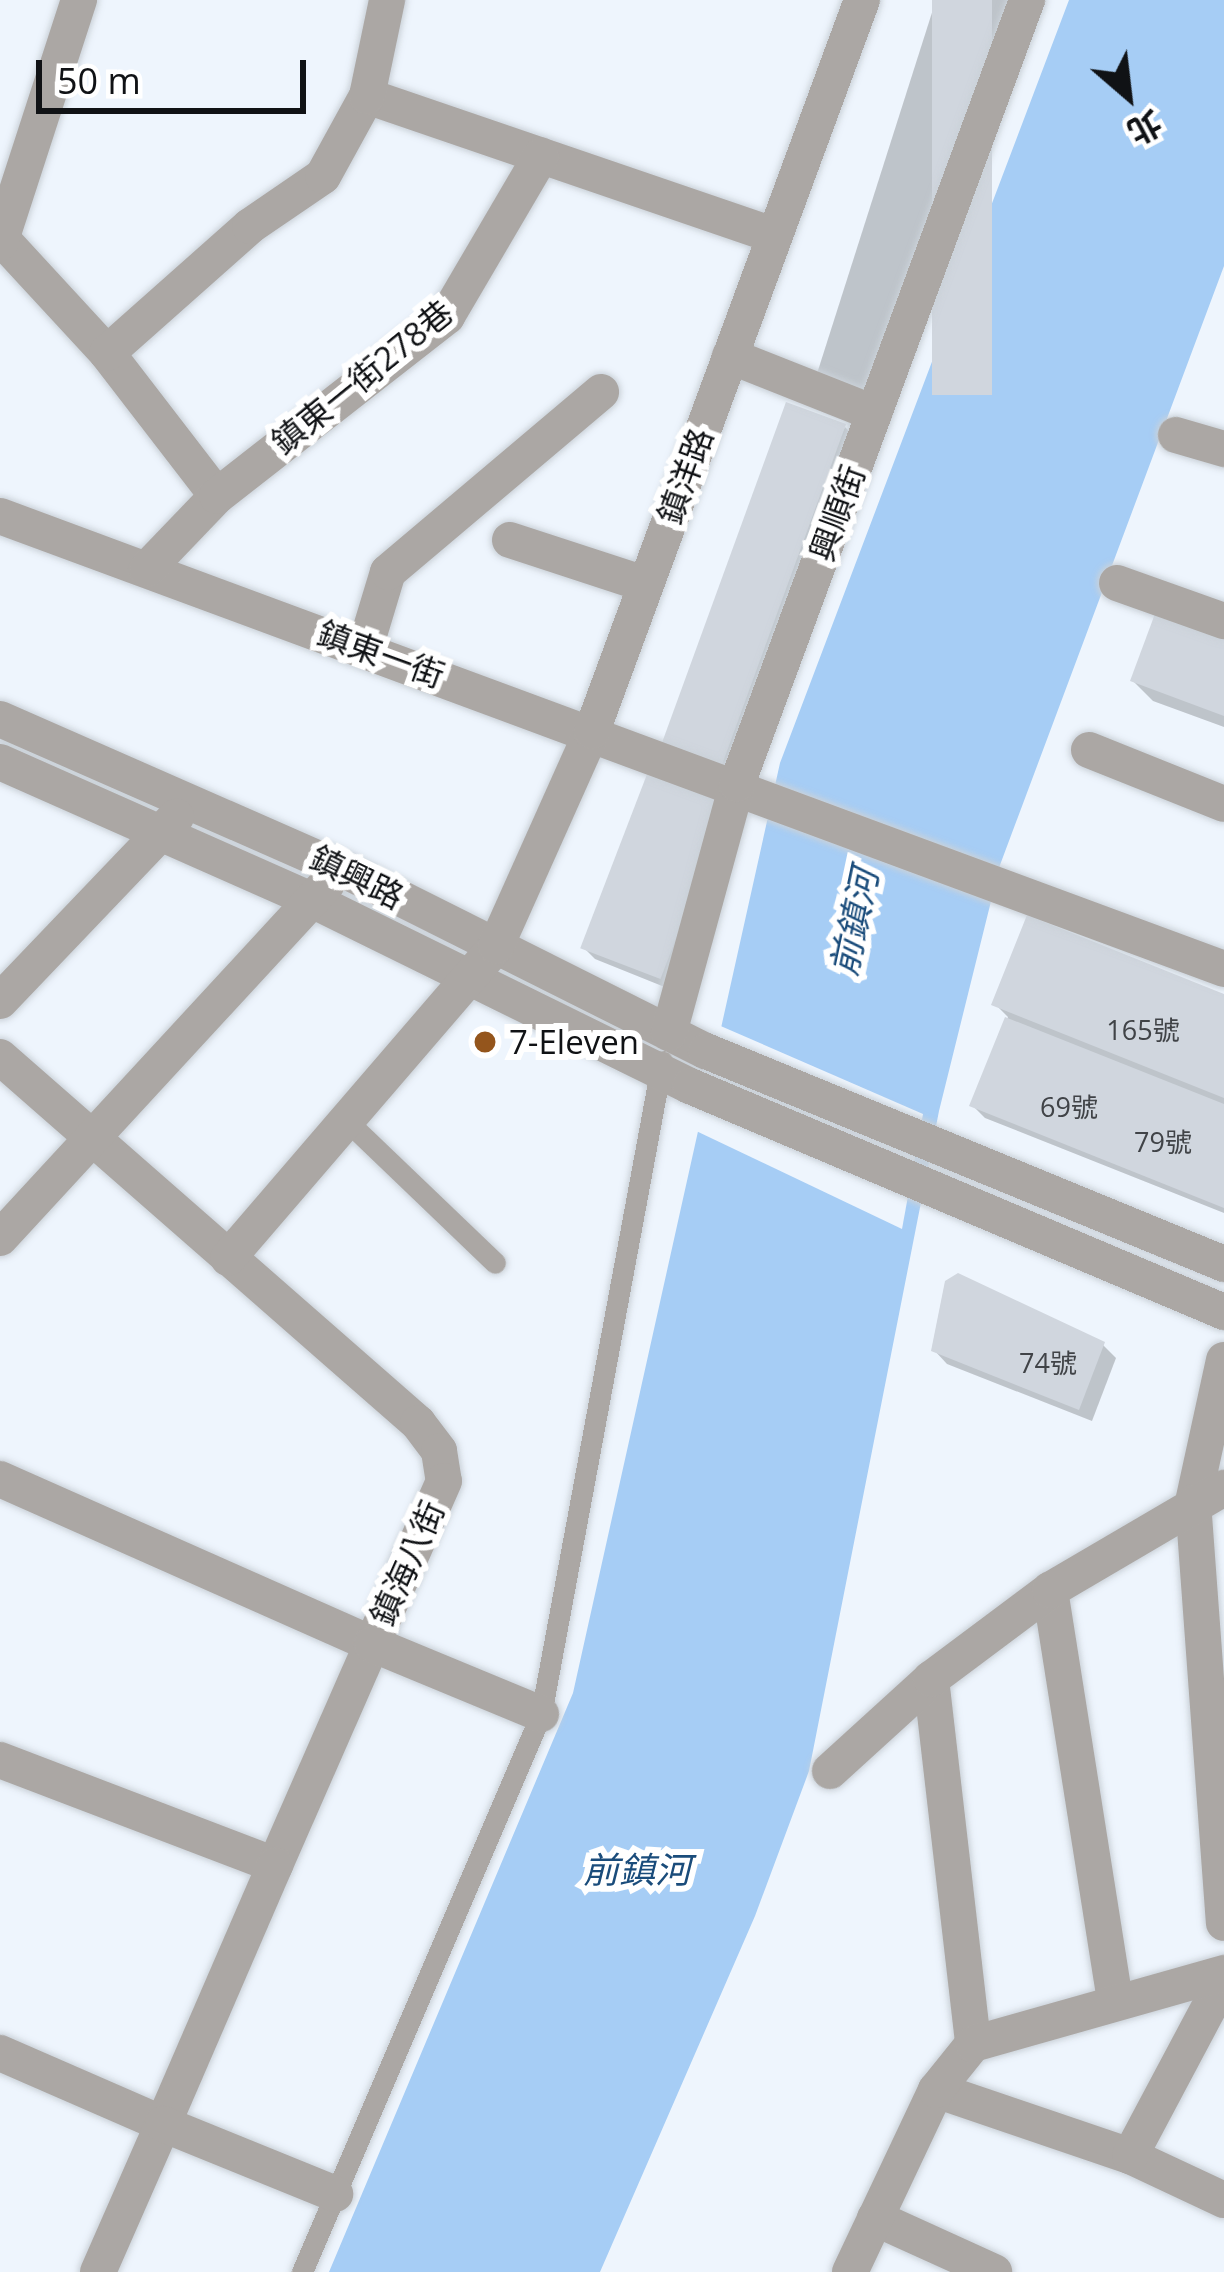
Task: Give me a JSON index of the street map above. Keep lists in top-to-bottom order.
{
  "streets": {
    "street": [
      "鎮東一街278巷",
      "鎮洋路",
      "興順街",
      "鎮東一街",
      "鎮興路",
      "鎮海八街"
    ]
  },
  "crossings": [
    ["鎮東一街278巷", "鎮東一街"],
    ["鎮洋路", "鎮東一街"],
    ["鎮洋路", "鎮興路"],
    ["鎮洋路", "鎮海八街"],
    ["興順街", "鎮東一街"],
    ["興順街", "鎮興路"]
  ],
  "water": ["前鎮河"],
  "places": ["7-Eleven"],
  "house_numbers": [
    "165號",
    "69號",
    "79號",
    "74號"
  ],
  "scale_bar": "50 m",
  "north": "bottom right"
}
